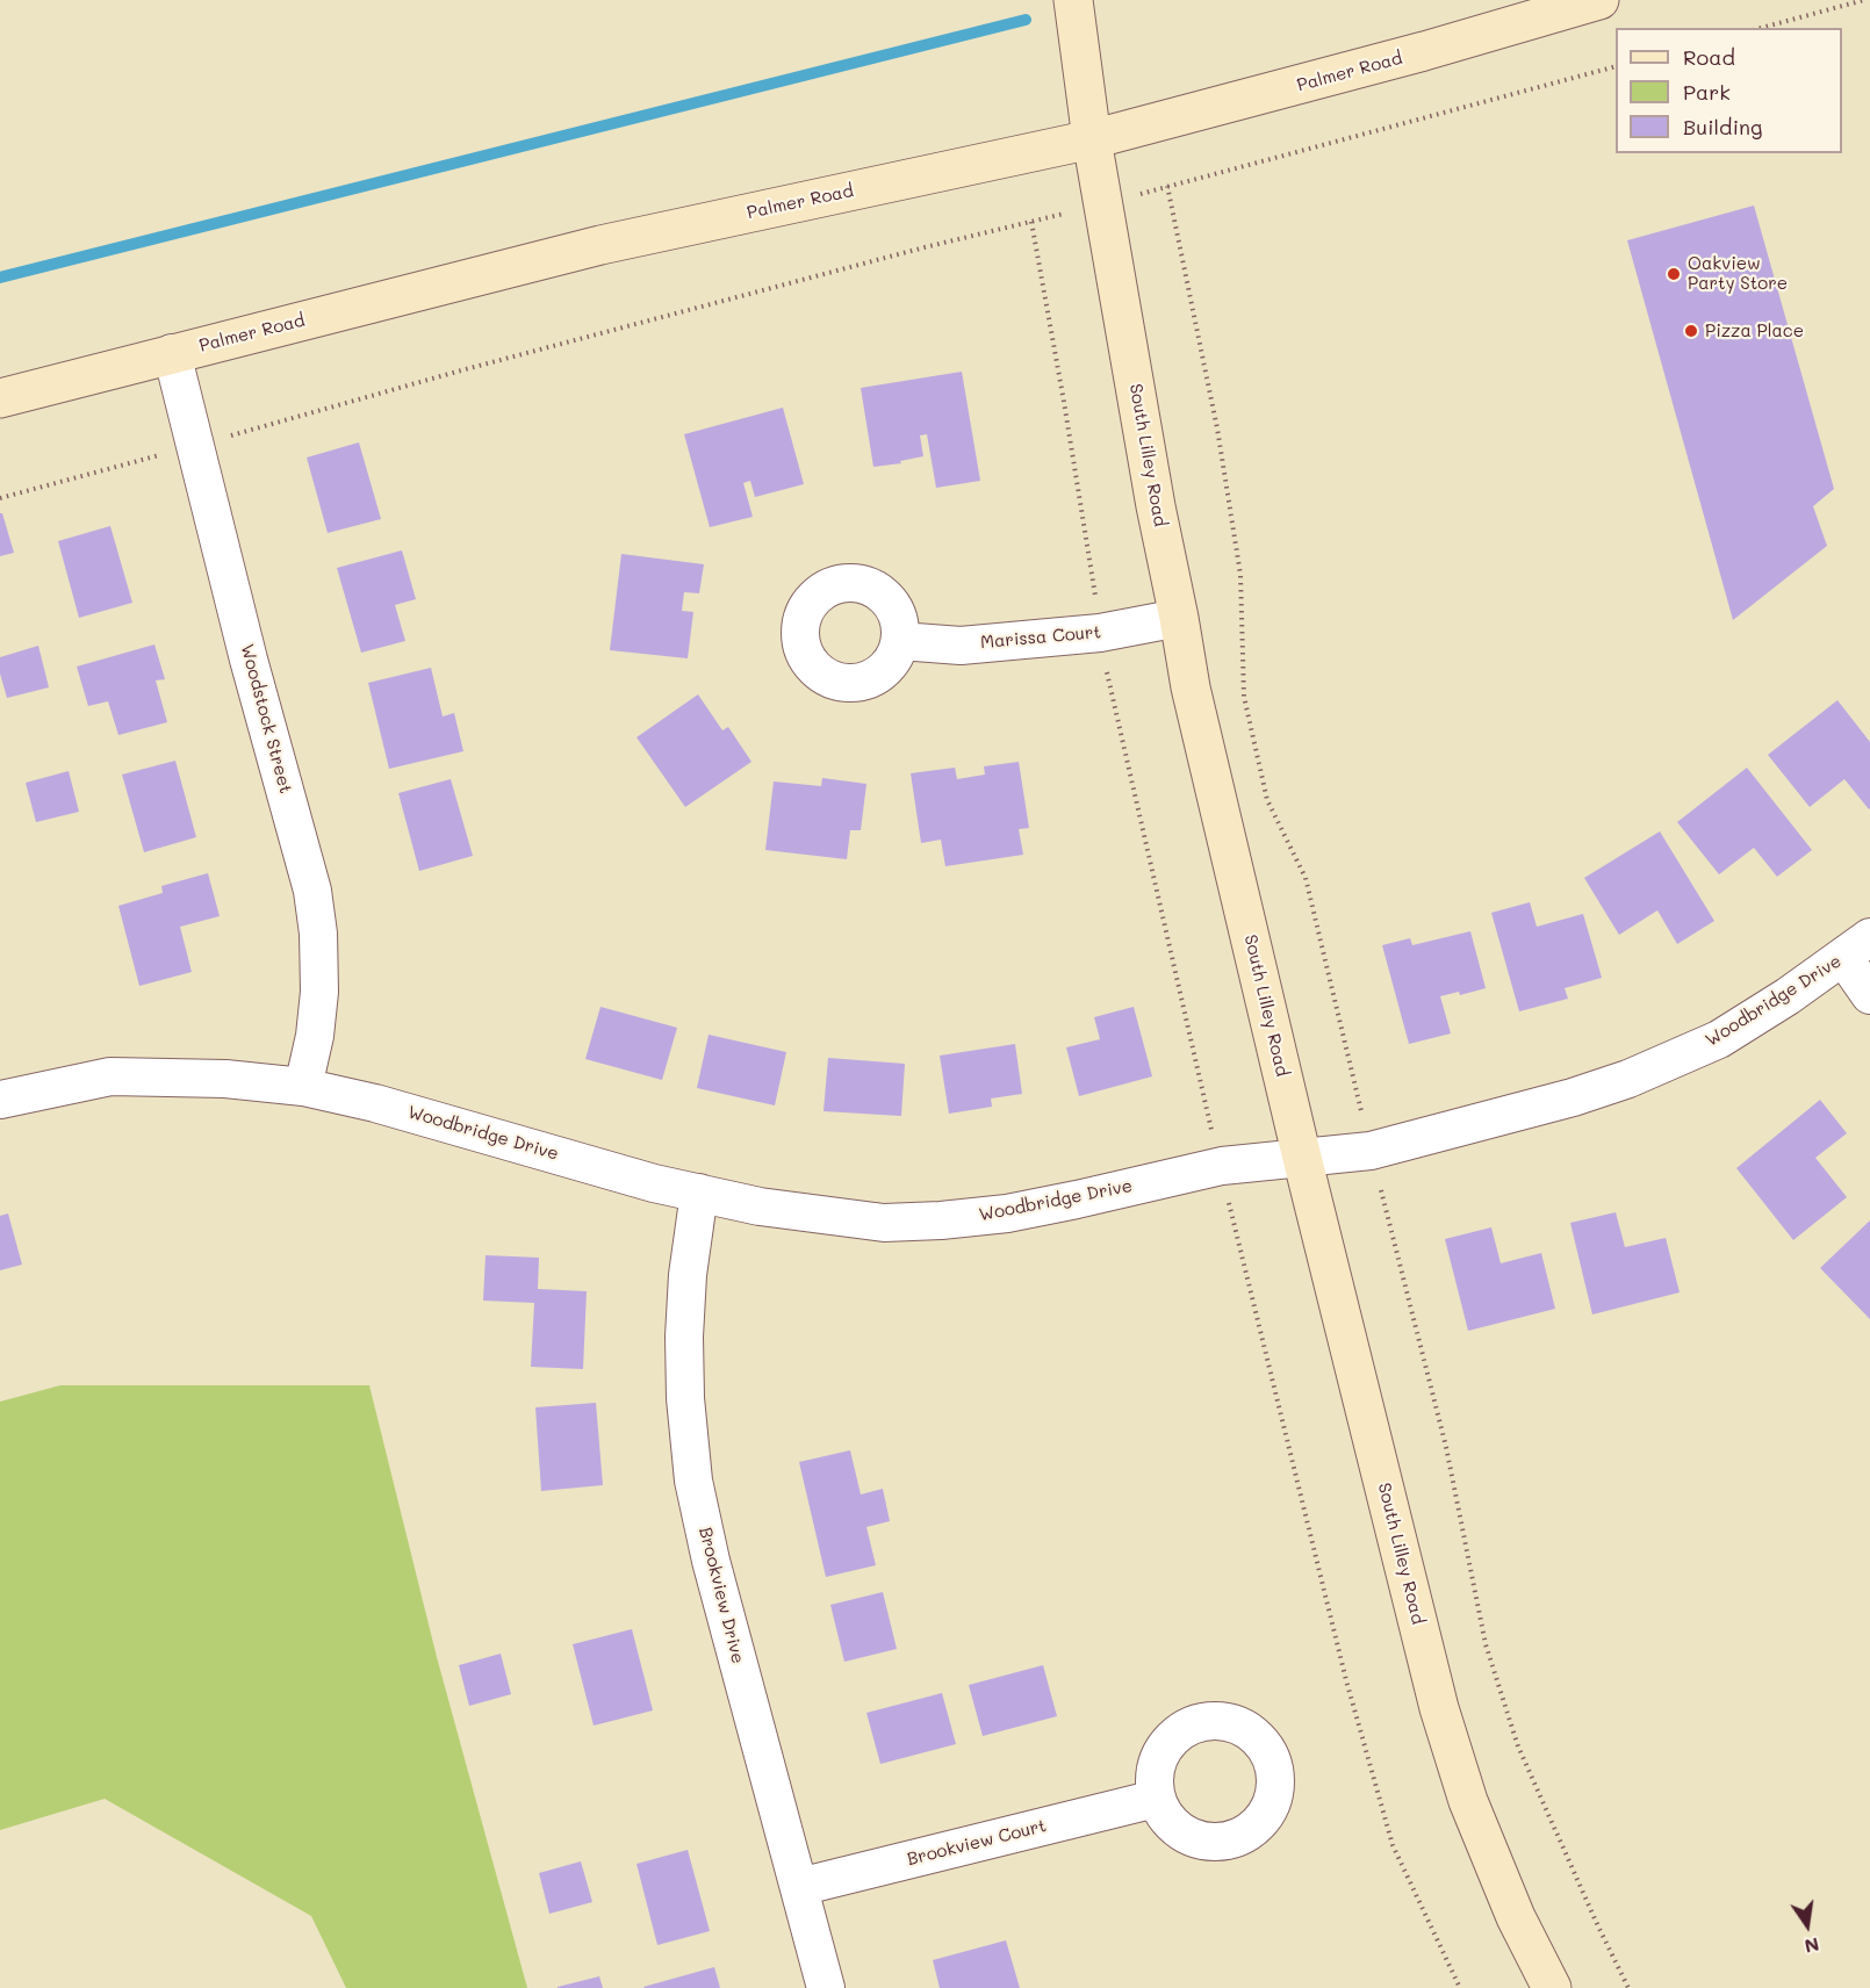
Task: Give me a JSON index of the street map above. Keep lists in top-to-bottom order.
{
  "streets": {
    "street": [
      "Palmer Road",
      "South Lilley Road",
      "Marissa Court",
      "Woodstock Street",
      "Woodbridge Drive",
      "Brookview Drive",
      "Brookview Court"
    ]
  },
  "crossings": [
    ["Palmer Road", "South Lilley Road"],
    ["Palmer Road", "Woodstock Street"],
    ["South Lilley Road", "Marissa Court"],
    ["South Lilley Road", "Woodbridge Drive"],
    ["Woodstock Street", "Woodbridge Drive"],
    ["Woodbridge Drive", "Brookview Drive"],
    ["Brookview Drive", "Brookview Court"]
  ],
  "places": ["Oakview Party Store", "Pizza Place"],
  "legend": ["Road", "Park", "Building"],
  "north": "bottom"
}
